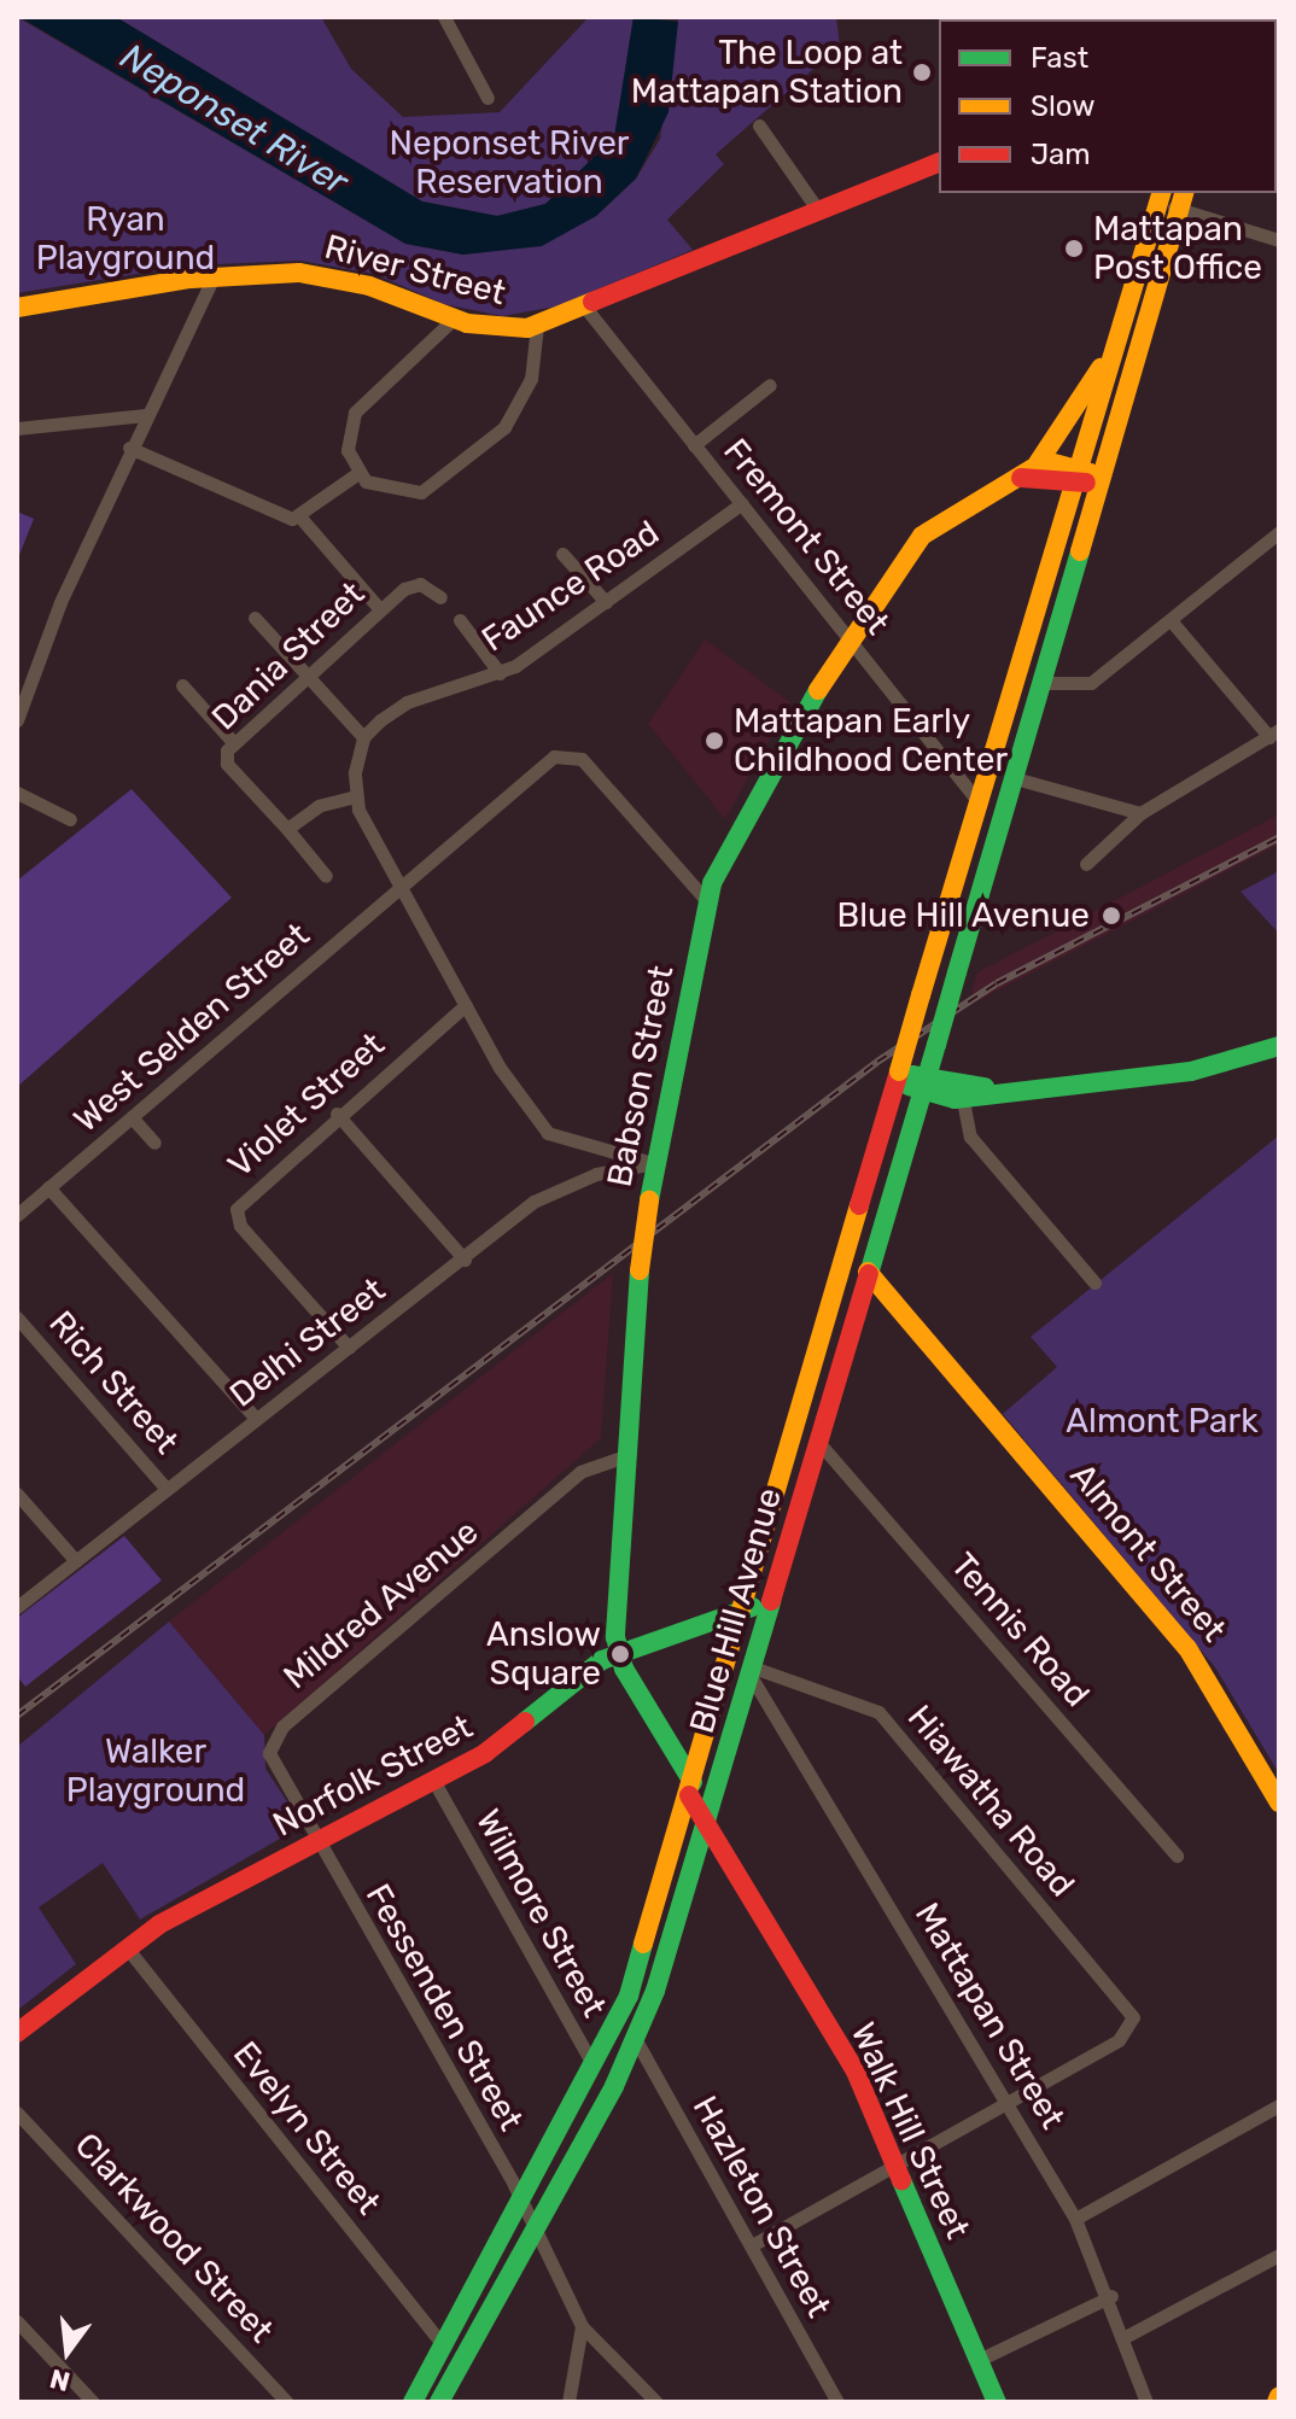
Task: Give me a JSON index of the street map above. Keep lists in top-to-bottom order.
{
  "streets": {
    "main road": [
      "River Street",
      "Babson Street",
      "Almont Street",
      "Blue Hill Avenue",
      "Norfolk Street",
      "Walk Hill Street"
    ],
    "street": [
      "Fremont Street",
      "Faunce Road",
      "Dania Street",
      "West Selden Street",
      "Violet Street",
      "Delhi Street",
      "Rich Street",
      "Mildred Avenue",
      "Tennis Road",
      "Hiawatha Road",
      "Wilmore Street",
      "Fessenden Street",
      "Mattapan Street",
      "Evelyn Street",
      "Hazleton Street",
      "Clarkwood Street"
    ]
  },
  "crossings": [
    ["River Street", "Fremont Street"],
    ["Fremont Street", "Faunce Road"],
    ["Fremont Street", "Babson Street"],
    ["Fremont Street", "Blue Hill Avenue"],
    ["West Selden Street", "Babson Street"],
    ["Babson Street", "Delhi Street"],
    ["Babson Street", "Mildred Avenue"],
    ["Babson Street", "Blue Hill Avenue"],
    ["Babson Street", "Norfolk Street"],
    ["Violet Street", "Delhi Street"],
    ["Delhi Street", "Rich Street"],
    ["Almont Street", "Blue Hill Avenue"],
    ["Mildred Avenue", "Norfolk Street"],
    ["Mildred Avenue", "Fessenden Street"],
    ["Blue Hill Avenue", "Tennis Road"],
    ["Blue Hill Avenue", "Norfolk Street"],
    ["Blue Hill Avenue", "Hiawatha Road"],
    ["Blue Hill Avenue", "Wilmore Street"],
    ["Blue Hill Avenue", "Fessenden Street"],
    ["Blue Hill Avenue", "Mattapan Street"],
    ["Blue Hill Avenue", "Evelyn Street"],
    ["Blue Hill Avenue", "Walk Hill Street"],
    ["Blue Hill Avenue", "Hazleton Street"],
    ["Norfolk Street", "Wilmore Street"],
    ["Norfolk Street", "Fessenden Street"],
    ["Norfolk Street", "Evelyn Street"],
    ["Hiawatha Road", "Mattapan Street"]
  ],
  "water": ["Neponset River"],
  "parks": [
    "Neponset River Reservation",
    "Ryan Playground",
    "Almont Park",
    "Walker Playground"
  ],
  "places": [
    "The Loop at Mattapan Station",
    "Mattapan Post Office",
    "Mattapan Early Childhood Center",
    "Blue Hill Avenue",
    "Anslow Square"
  ],
  "legend": ["Fast", "Slow", "Jam"],
  "north": "bottom"
}
